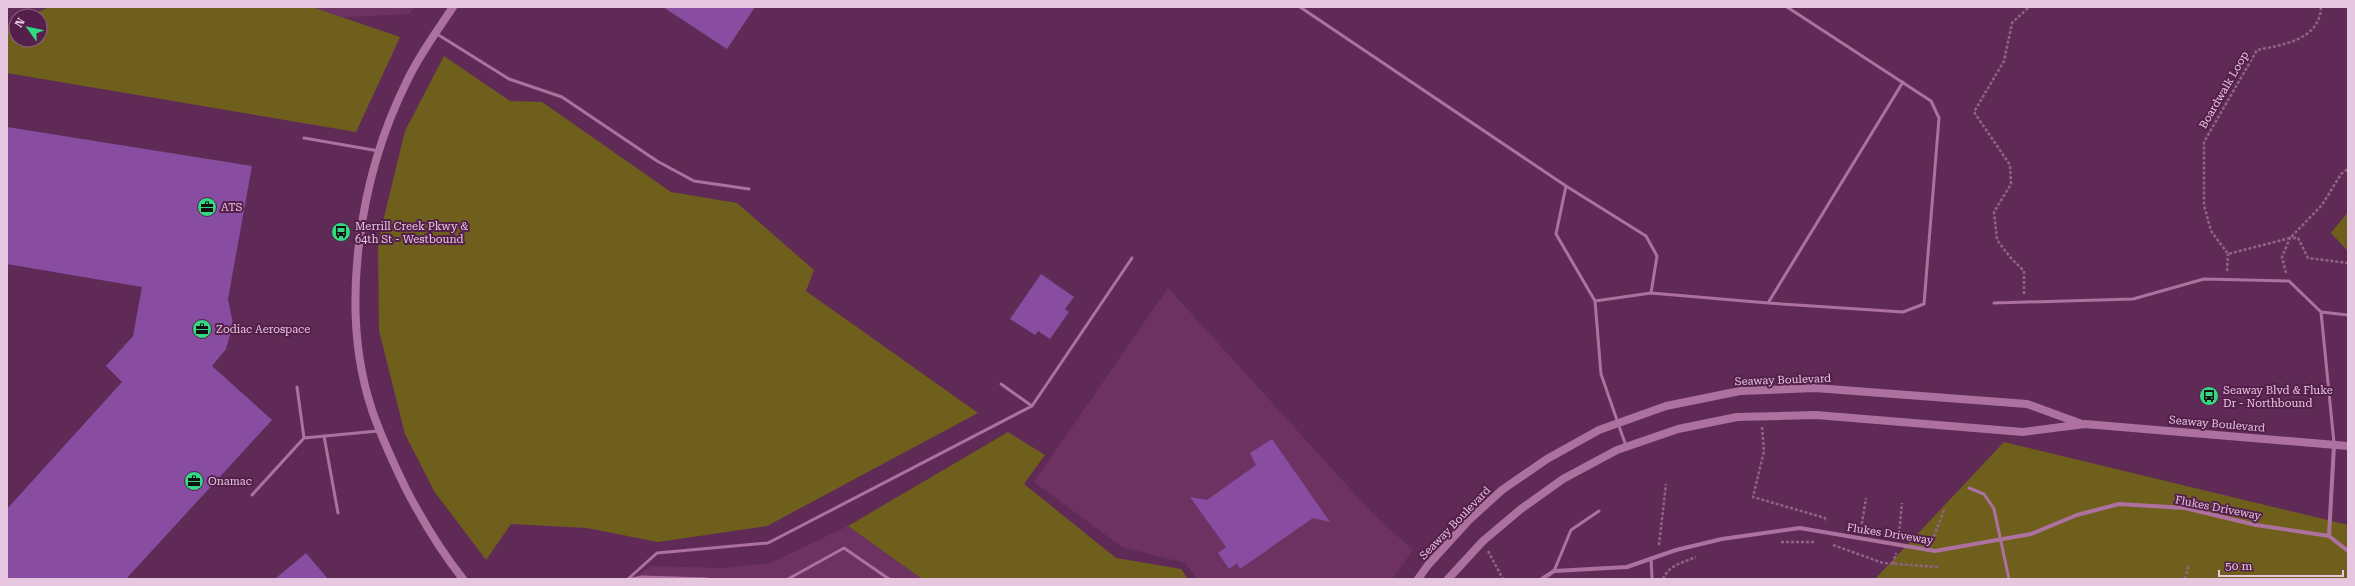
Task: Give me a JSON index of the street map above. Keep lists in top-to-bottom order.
{
  "streets": {
    "street": ["Seaway Boulevard", "Flukes Driveway"],
    "path": ["Boardwalk Loop"]
  },
  "places": {
    "office": ["ATS", "Zodiac Aerospace", "Onamac"],
    "bus stop": ["Merrill Creek Pkwy & 64th St - Westbound", "Seaway Blvd & Fluke Dr - Northbound"]
  },
  "scale_bar": "50 m",
  "north": "top left"
}
